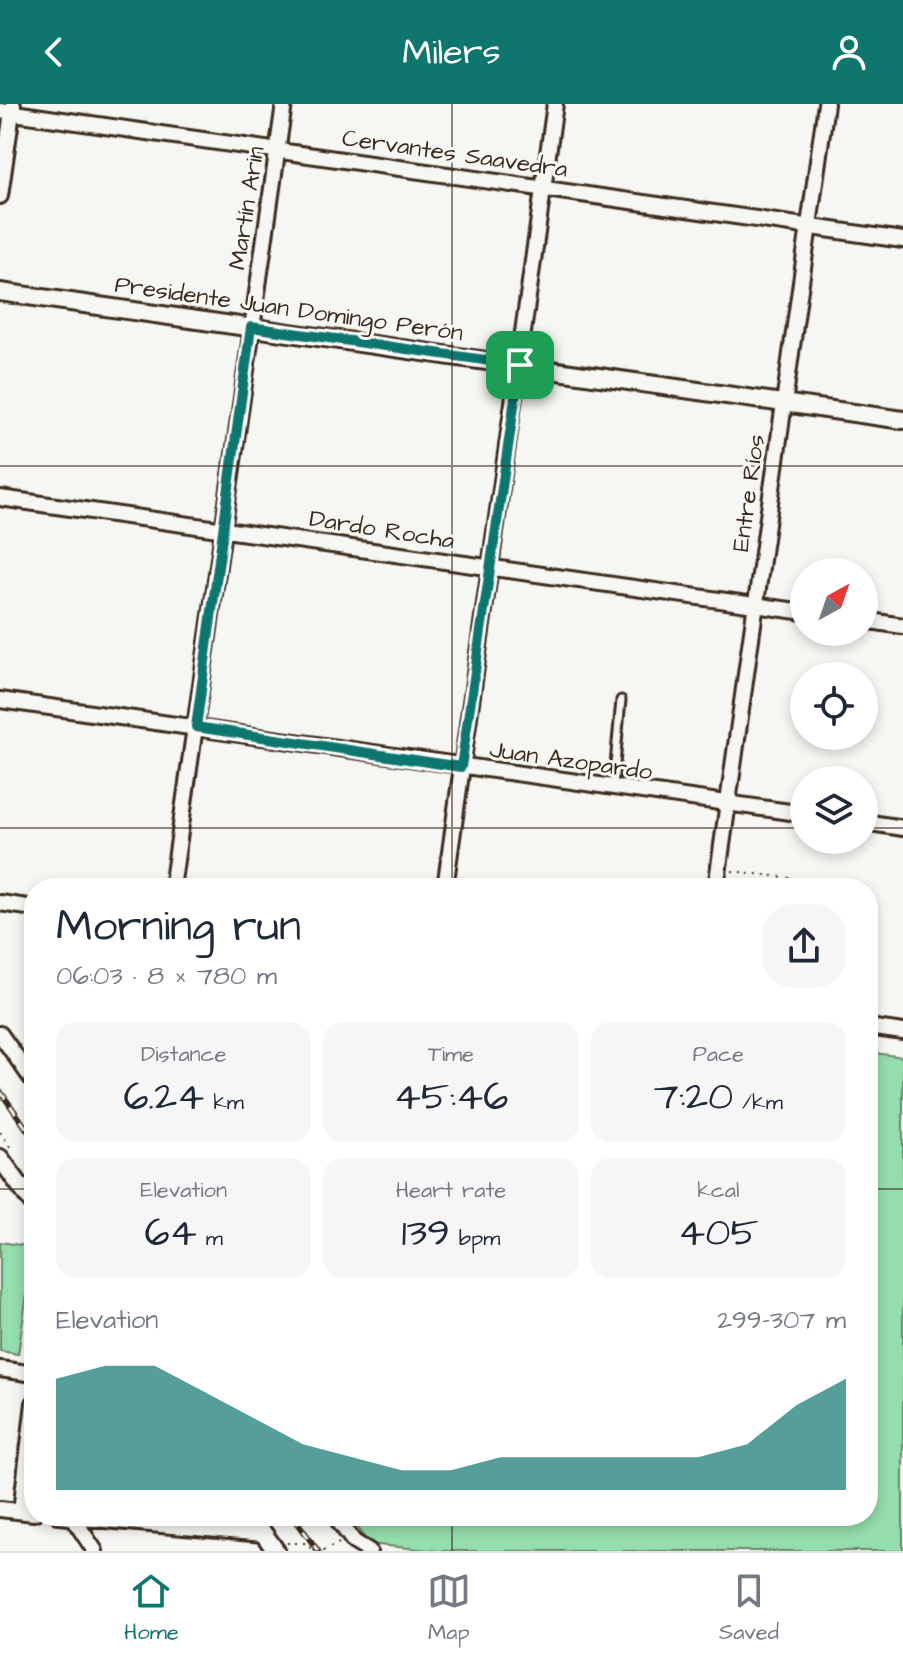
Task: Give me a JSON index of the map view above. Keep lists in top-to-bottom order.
{
  "streets": {
    "street": [
      "Cervantes Saavedra",
      "Martín Arin",
      "Presidente Juan Domingo Perón",
      "Entre Ríos",
      "Dardo Rocha",
      "Juan Azopardo"
    ]
  },
  "crossings": [
    ["Cervantes Saavedra", "Martín Arin"],
    ["Cervantes Saavedra", "Entre Ríos"],
    ["Martín Arin", "Presidente Juan Domingo Perón"],
    ["Martín Arin", "Dardo Rocha"],
    ["Martín Arin", "Juan Azopardo"],
    ["Presidente Juan Domingo Perón", "Entre Ríos"],
    ["Entre Ríos", "Dardo Rocha"],
    ["Entre Ríos", "Juan Azopardo"]
  ],
  "north": "top right",
  "page": {
    "header": "Milers",
    "heading": ["Morning run", "06:03 · 8 × 780 m"],
    "stats": [
      ["Distance", "6.24 km"],
      ["Time", "45:46"],
      ["Pace", "7:20 /km"],
      ["Elevation", "64 m"],
      ["Heart rate", "139 bpm"],
      ["kcal", "405"]
    ],
    "chart": ["Elevation", "299–307 m"],
    "tabs": ["Home", "Map", "Saved"]
  }
}
